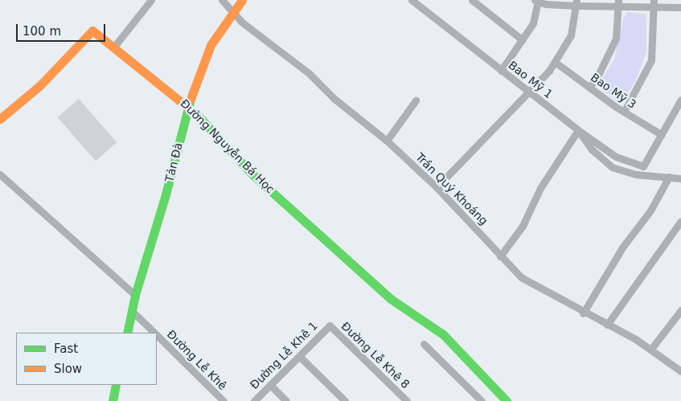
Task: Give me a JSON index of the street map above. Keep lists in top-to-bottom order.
{
  "streets": {
    "street": [
      "Bao Mỹ 1",
      "Bao Mỹ 3",
      "Đường Nguyễn Bá Học",
      "Tản Đà",
      "Trần Quý Khoáng",
      "Đường Lễ Khê 1",
      "Đường Lễ Khê 8",
      "Đường Lễ Khê"
    ]
  },
  "crossings": [
    ["Bao Mỹ 1", "Bao Mỹ 3"],
    ["Đường Nguyễn Bá Học", "Tản Đà"],
    ["Tản Đà", "Trần Quý Khoáng"],
    ["Tản Đà", "Đường Lễ Khê"],
    ["Đường Lễ Khê 1", "Đường Lễ Khê 8"]
  ],
  "legend": ["Fast", "Slow"],
  "scale_bar": "100 m"
}
